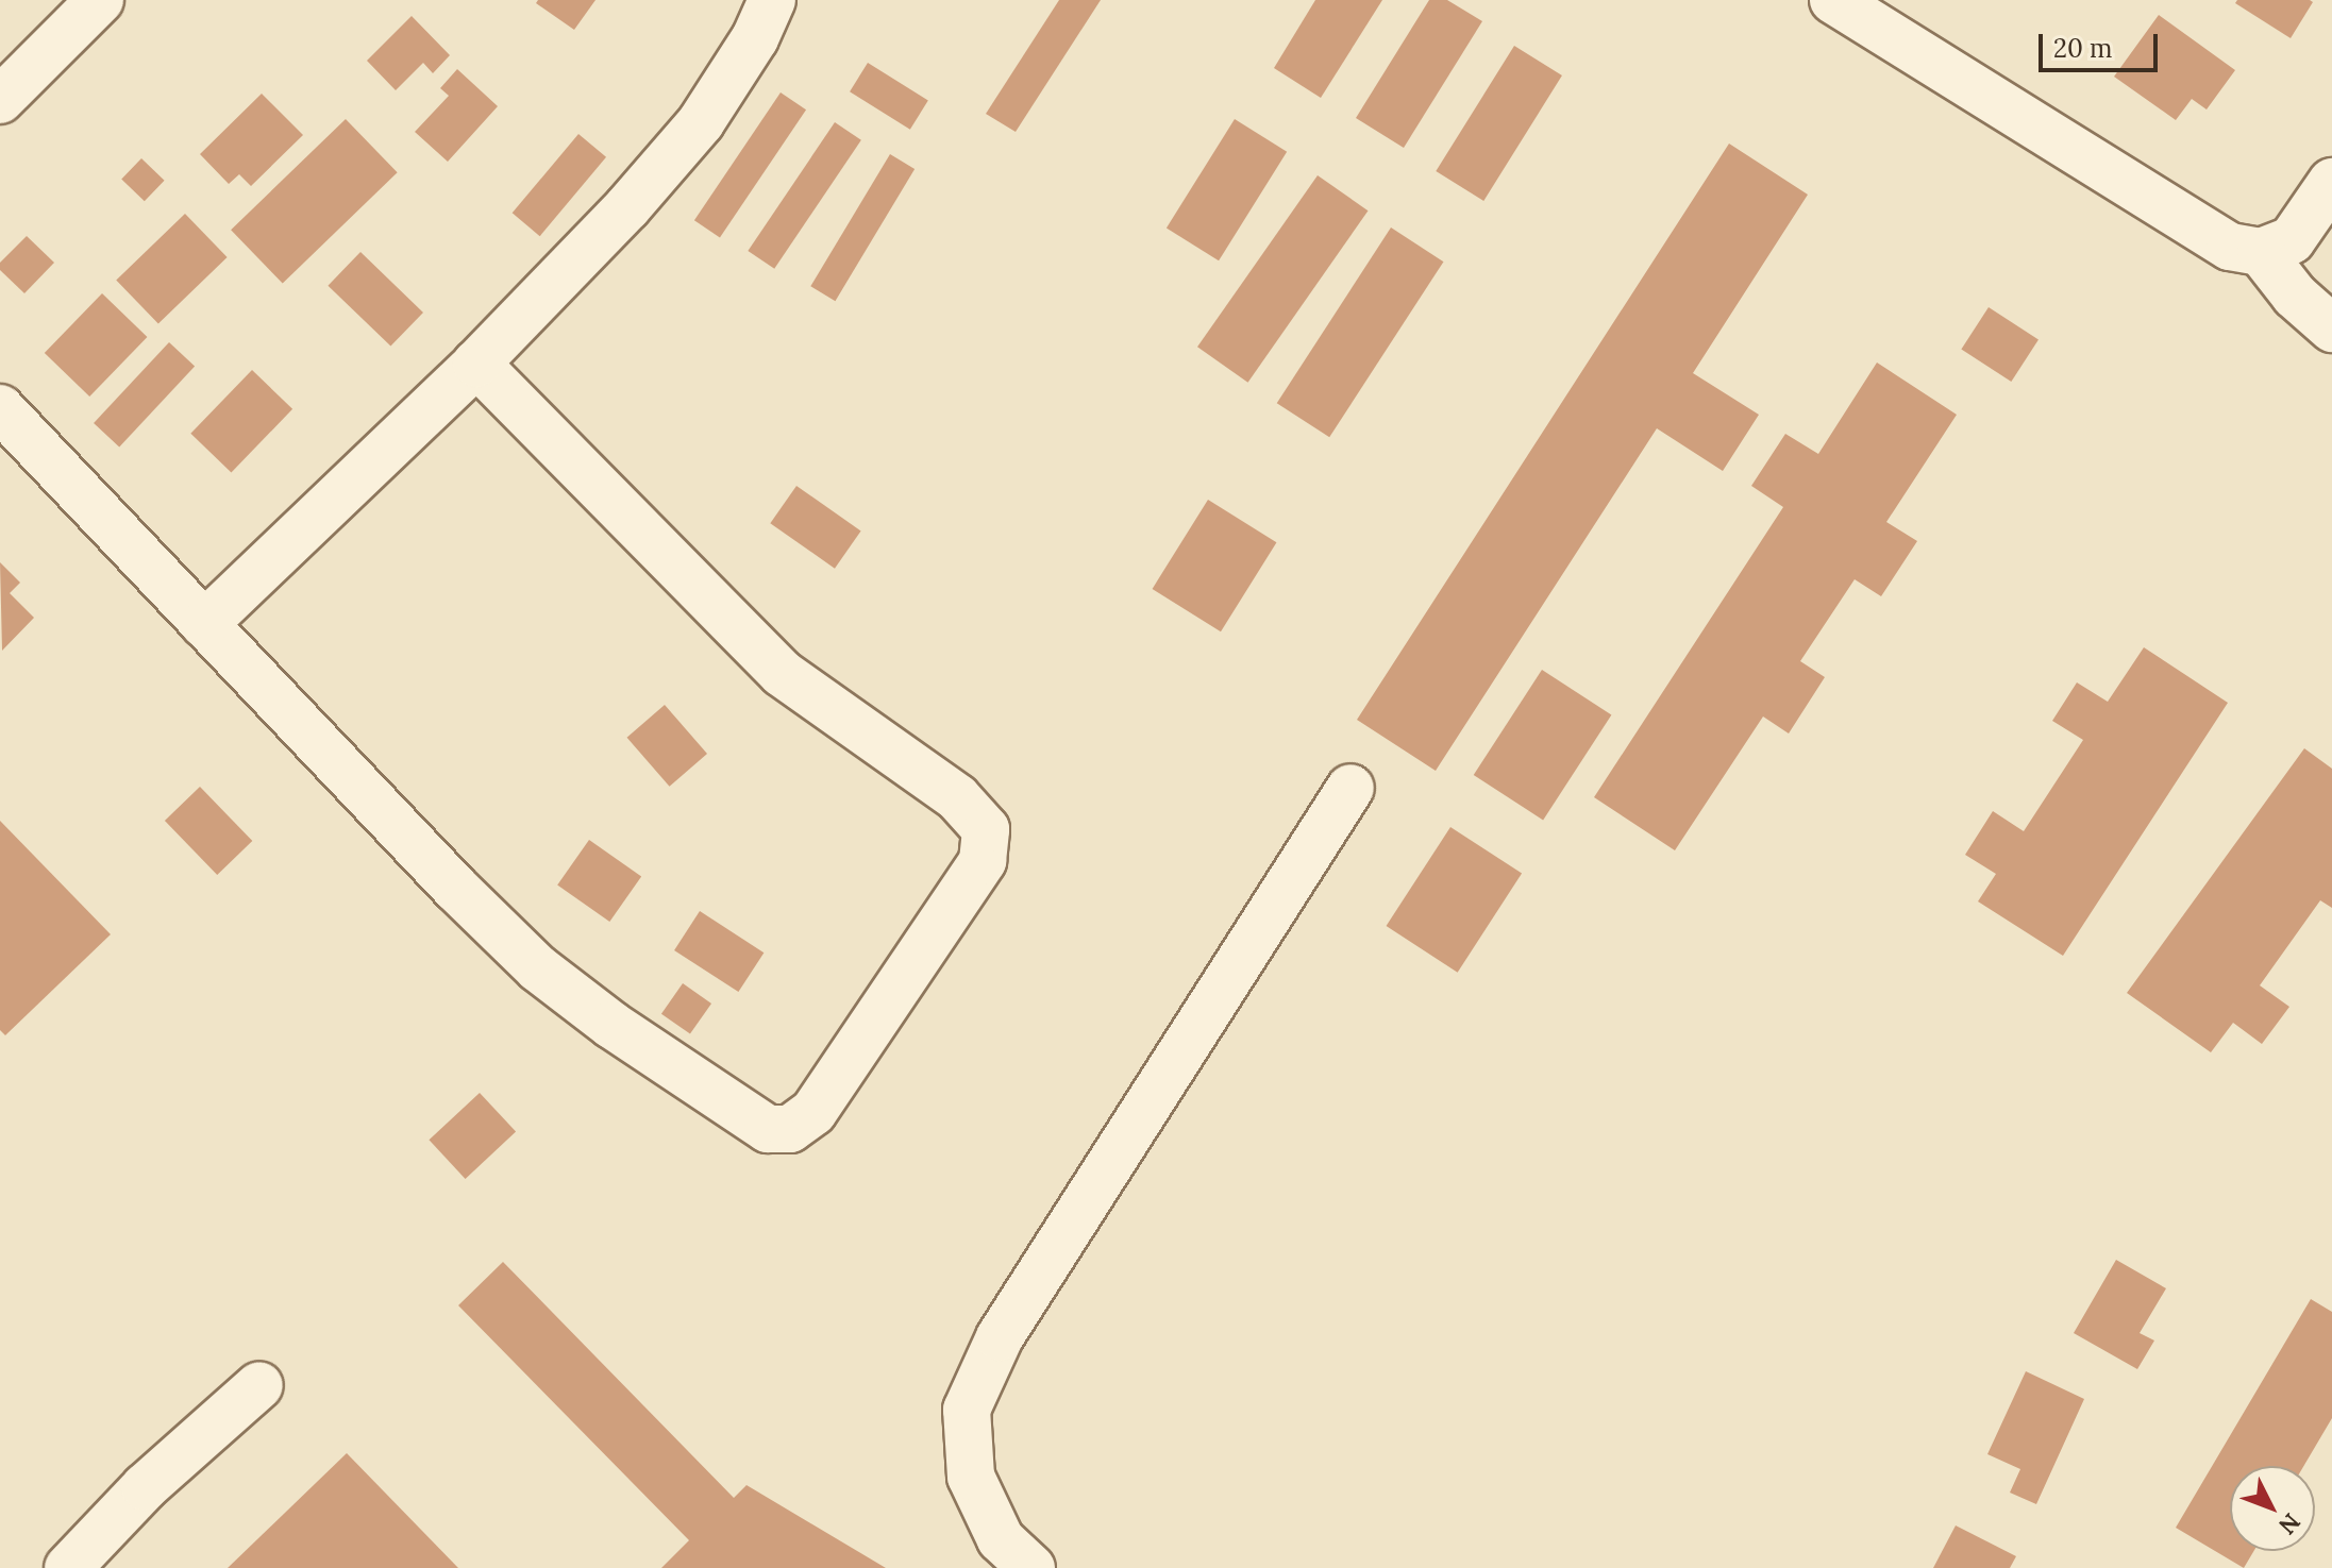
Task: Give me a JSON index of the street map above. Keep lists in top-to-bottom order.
{
  "scale_bar": "20 m",
  "north": "bottom right"
}
